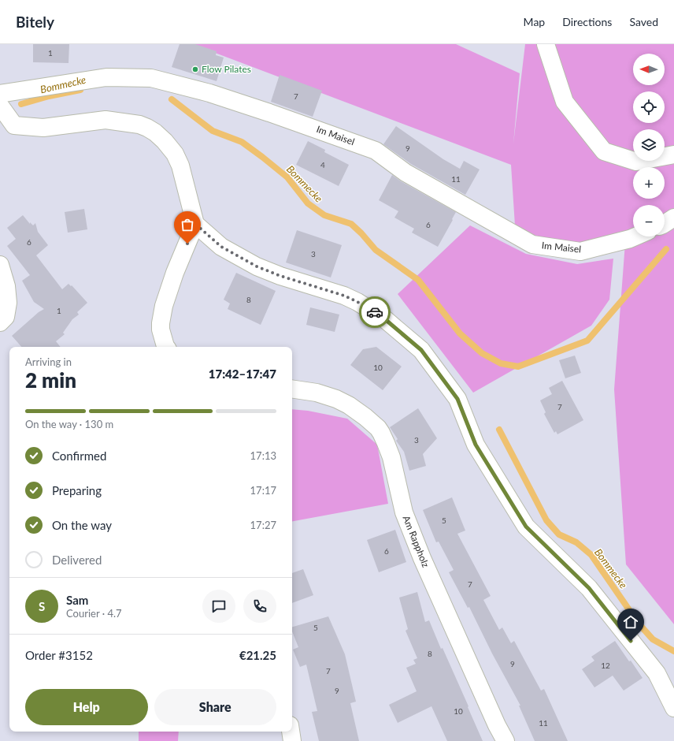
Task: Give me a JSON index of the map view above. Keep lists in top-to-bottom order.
{
  "streets": {
    "street": ["Im Maisel", "Am Rappholz"]
  },
  "water": ["Bommecke"],
  "places": ["Flow Pilates"],
  "house_numbers": [
    "1",
    "7",
    "9",
    "4",
    "11",
    "6",
    "6",
    "3",
    "8",
    "1",
    "10",
    "7",
    "3",
    "5",
    "6",
    "7",
    "5",
    "8",
    "9",
    "12",
    "7",
    "9",
    "10",
    "11"
  ],
  "north": "left",
  "page": {
    "header": "Bitely",
    "nav": ["Map", "Directions", "Saved"],
    "map_buttons": ["+", "−"],
    "heading": ["2 min", "Arriving in", "17:42–17:47"],
    "panel": [
      "Sam",
      "Courier · 4.7",
      "Order #3152",
      "€21.25"
    ],
    "bar": "On the way · 130 m",
    "list": [
      ["Confirmed", "17:13"],
      ["Preparing", "17:17"],
      ["On the way", "17:27"],
      "Delivered"
    ],
    "round": "S",
    "buttons": ["Help", "Share"]
  }
}
